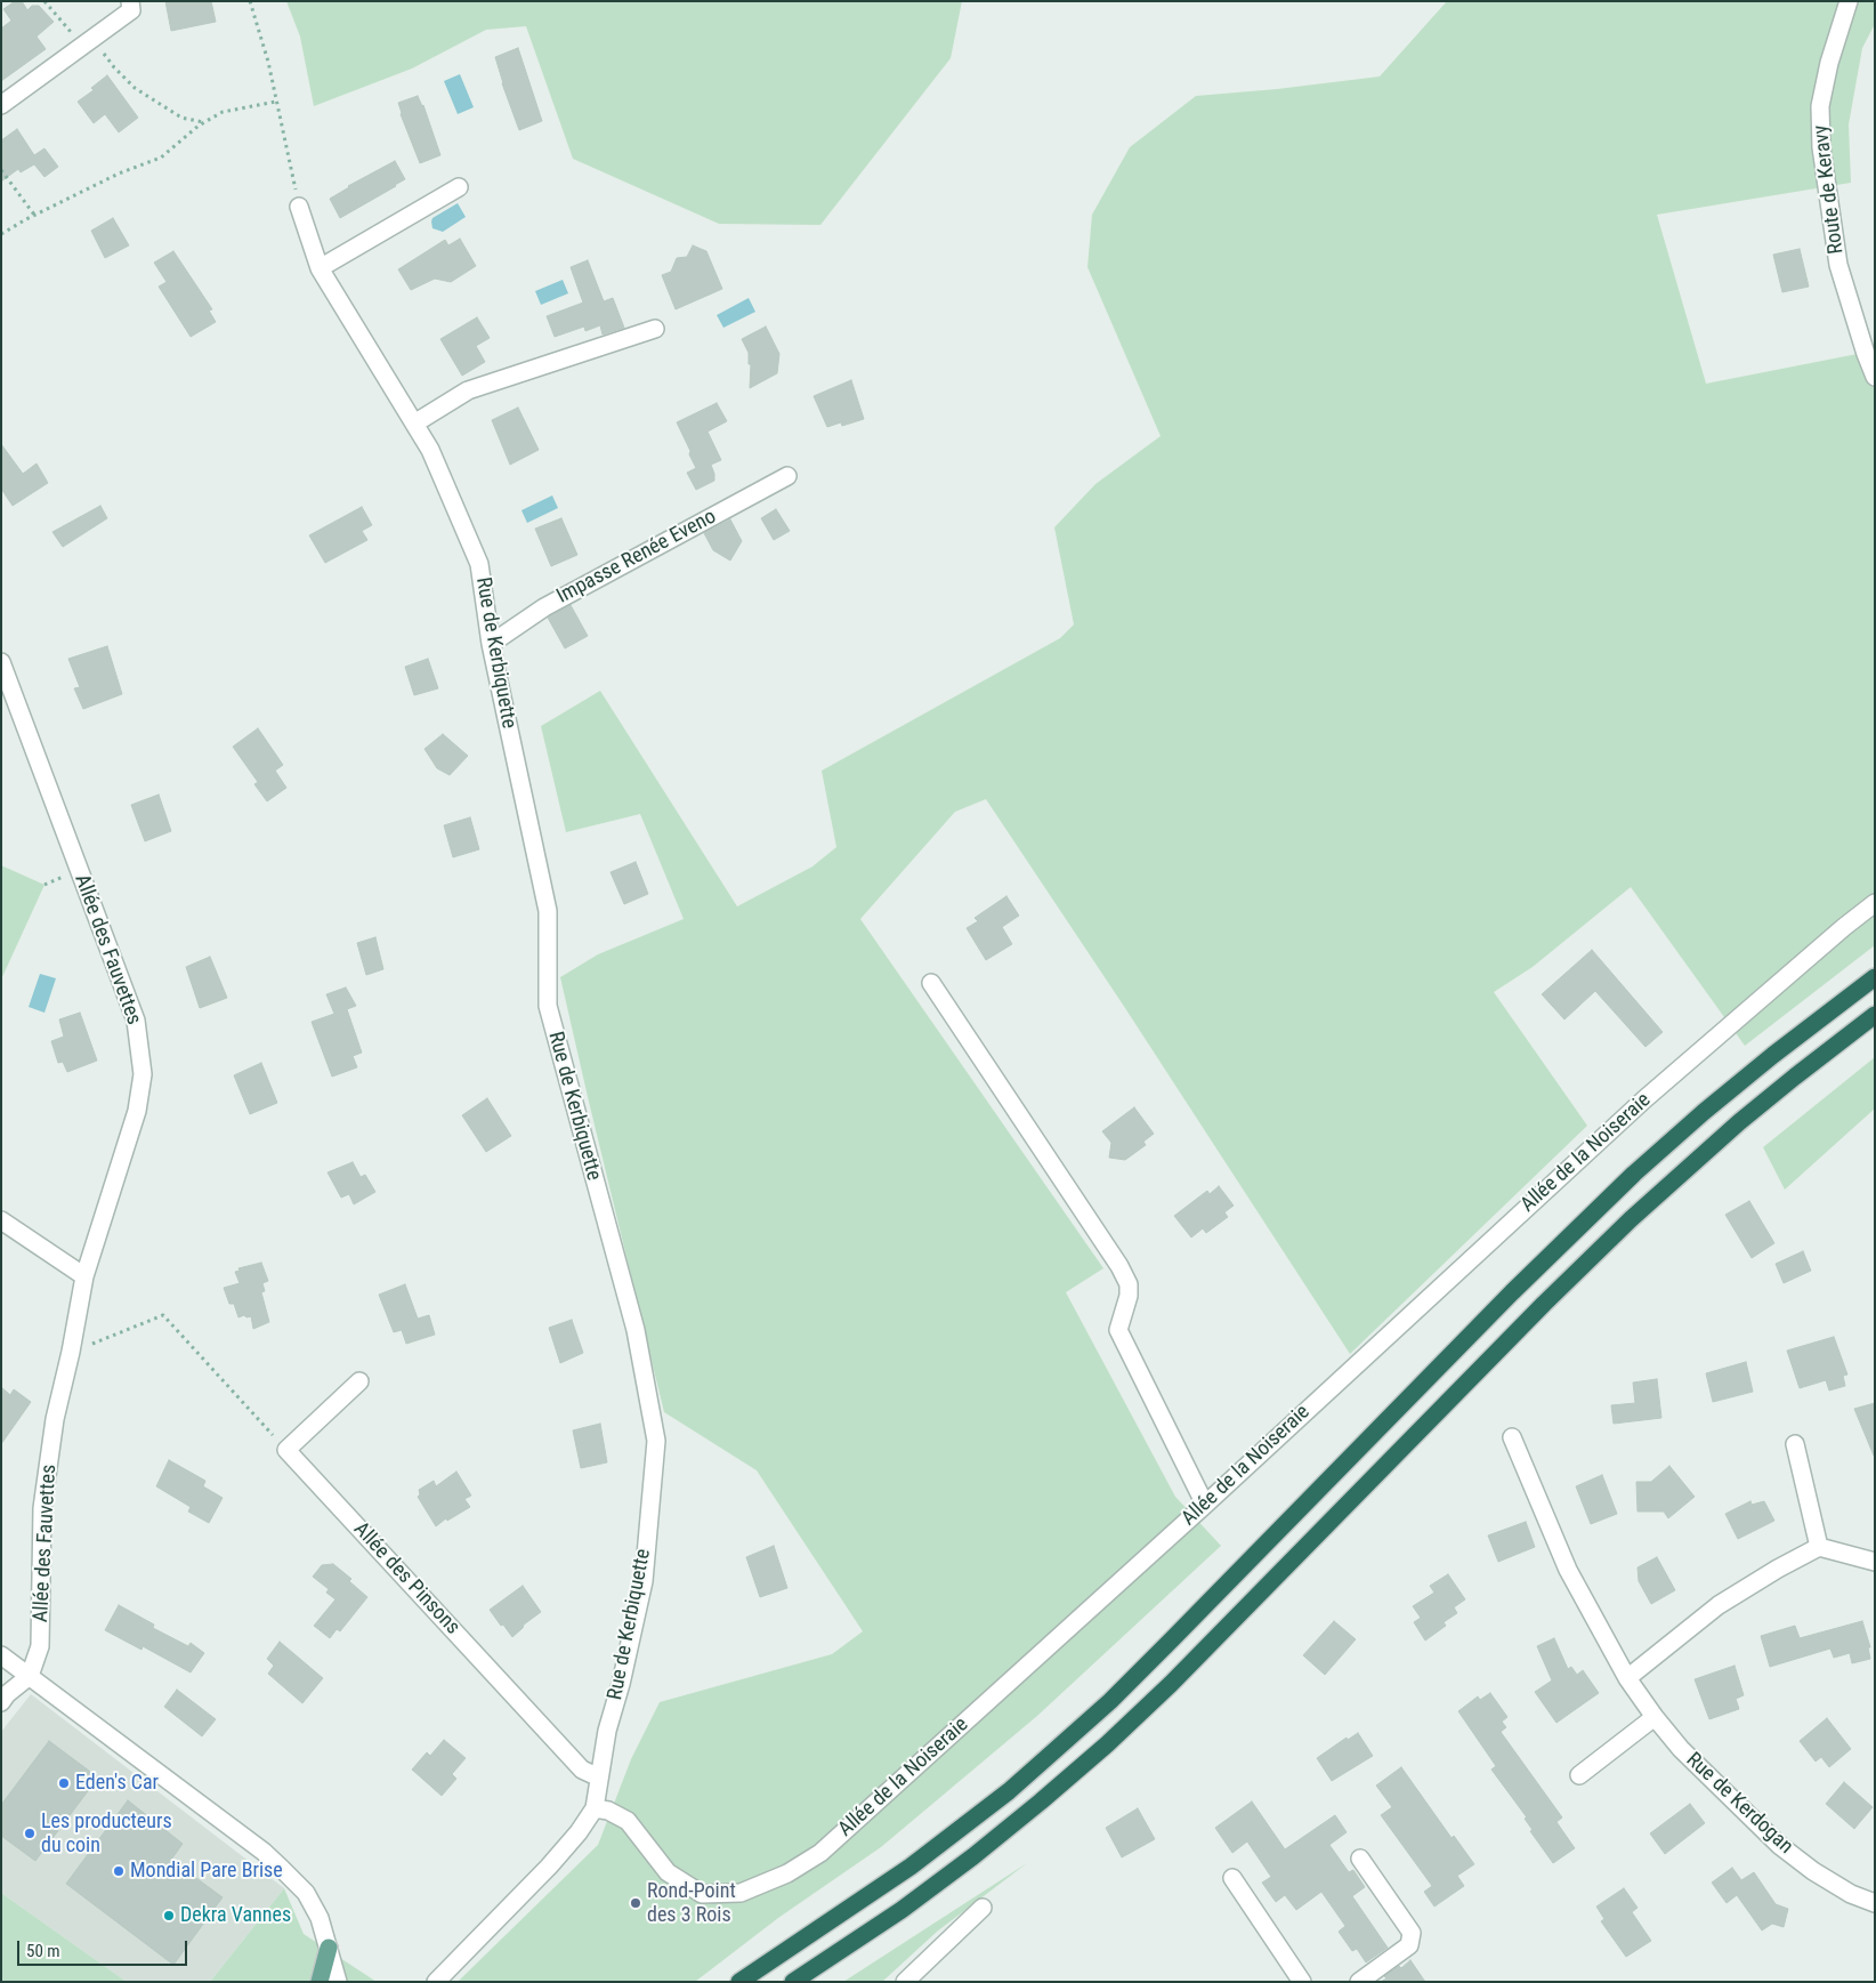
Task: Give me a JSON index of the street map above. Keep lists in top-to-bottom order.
{
  "streets": {
    "street": [
      "Route de Keravy",
      "Impasse Renée Eveno",
      "Rue de Kerbiquette",
      "Allée des Fauvettes",
      "Allée de la Noiseraie",
      "Allée des Pinsons",
      "Rue de Kerdogan"
    ]
  },
  "crossings": [
    ["Impasse Renée Eveno", "Rue de Kerbiquette"],
    ["Rue de Kerbiquette", "Allée de la Noiseraie"],
    ["Rue de Kerbiquette", "Allée des Pinsons"]
  ],
  "places": [
    "Eden's Car",
    "Les producteurs du coin",
    "Mondial Pare Brise",
    "Rond-Point des 3 Rois",
    "Dekra Vannes"
  ],
  "scale_bar": "50 m"
}
